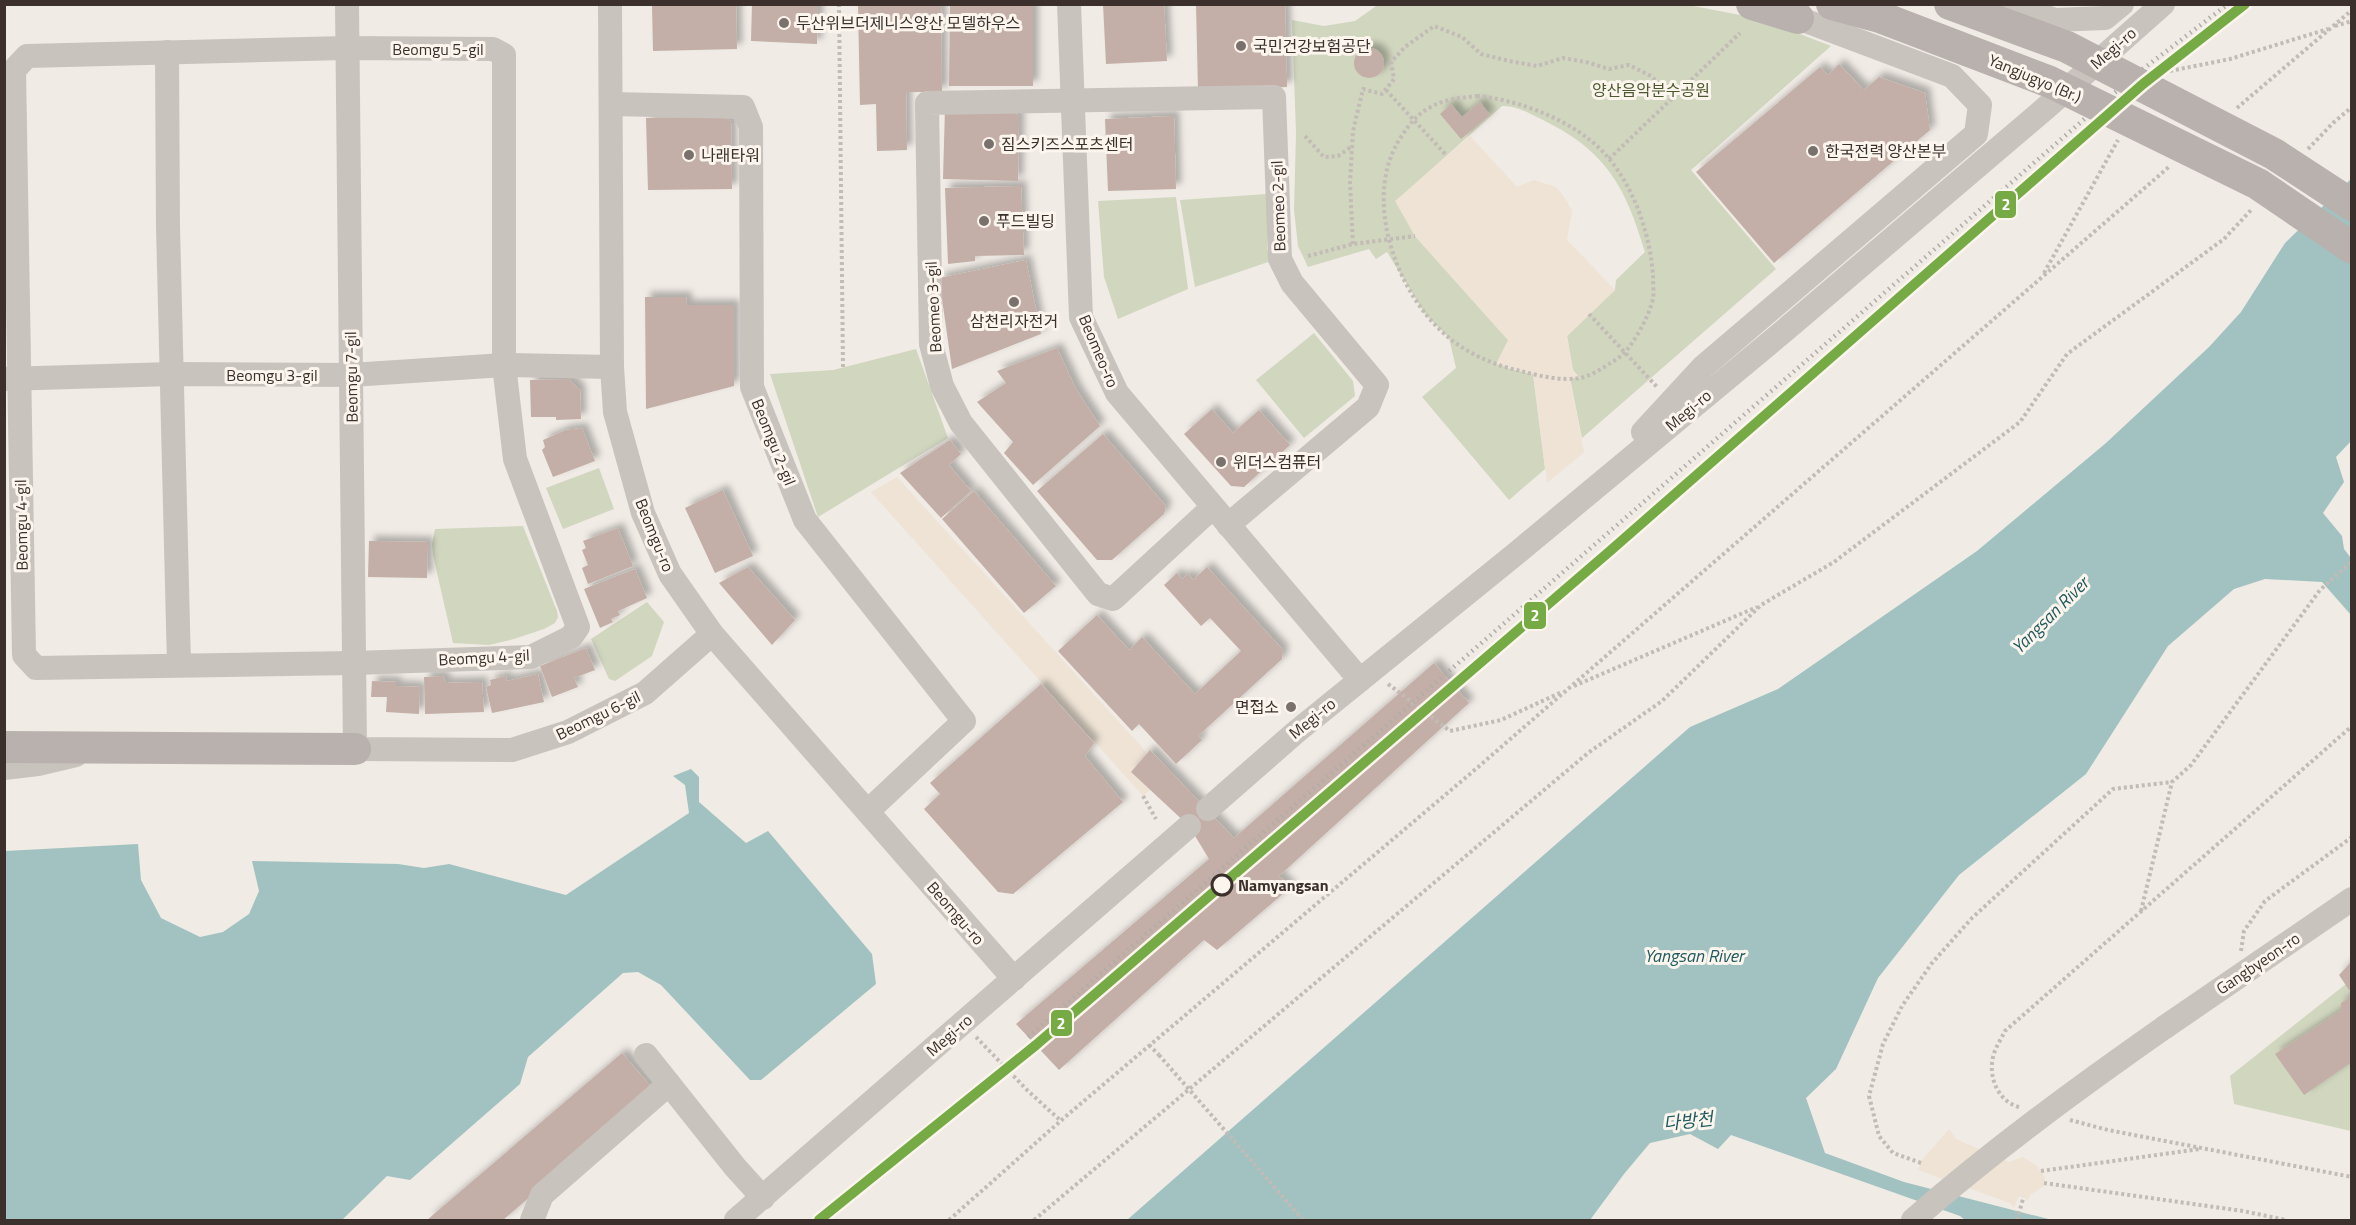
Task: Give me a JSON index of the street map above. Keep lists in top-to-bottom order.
{
  "streets": {
    "main road": ["Yangjugyo (Br.)"],
    "street": [
      "Megi-ro",
      "Beomgu 5-gil",
      "Beomeo 2-gil",
      "Beomeo 3-gil",
      "Beomeo-ro",
      "Beomgu 3-gil",
      "Beomgu 7-gil",
      "Beomgu 2-gil",
      "Beomgu 4-gil",
      "Beomgu-ro",
      "Beomgu 6-gil",
      "Gangbyeon-ro"
    ]
  },
  "crossings": [
    ["Megi-ro", "Beomeo-ro"],
    ["Megi-ro", "Beomgu-ro"],
    ["Beomgu 5-gil", "Beomgu 3-gil"],
    ["Beomgu 5-gil", "Beomgu 7-gil"],
    ["Beomgu 5-gil", "Beomgu 4-gil"],
    ["Beomeo 2-gil", "Beomeo 3-gil"],
    ["Beomeo 2-gil", "Beomeo-ro"],
    ["Beomeo 3-gil", "Beomeo-ro"],
    ["Beomgu 3-gil", "Beomgu 7-gil"],
    ["Beomgu 3-gil", "Beomgu 4-gil"],
    ["Beomgu 3-gil", "Beomgu-ro"],
    ["Beomgu 7-gil", "Beomgu 4-gil"],
    ["Beomgu 7-gil", "Beomgu 6-gil"],
    ["Beomgu 2-gil", "Beomgu-ro"],
    ["Beomgu-ro", "Beomgu 6-gil"]
  ],
  "water": ["Yangsan River", "다방천"],
  "parks": ["양산음악분수공원"],
  "places": [
    "두산위브더제니스양산 모델하우스",
    "국민건강보험공단",
    "짐스키즈스포츠센터",
    "한국전력 양산본부",
    "나래타워",
    "푸드빌딩",
    "삼천리자전거",
    "위더스컴퓨터",
    "면접소",
    "Namyangsan"
  ],
  "lines": ["transit line 2"]
}
